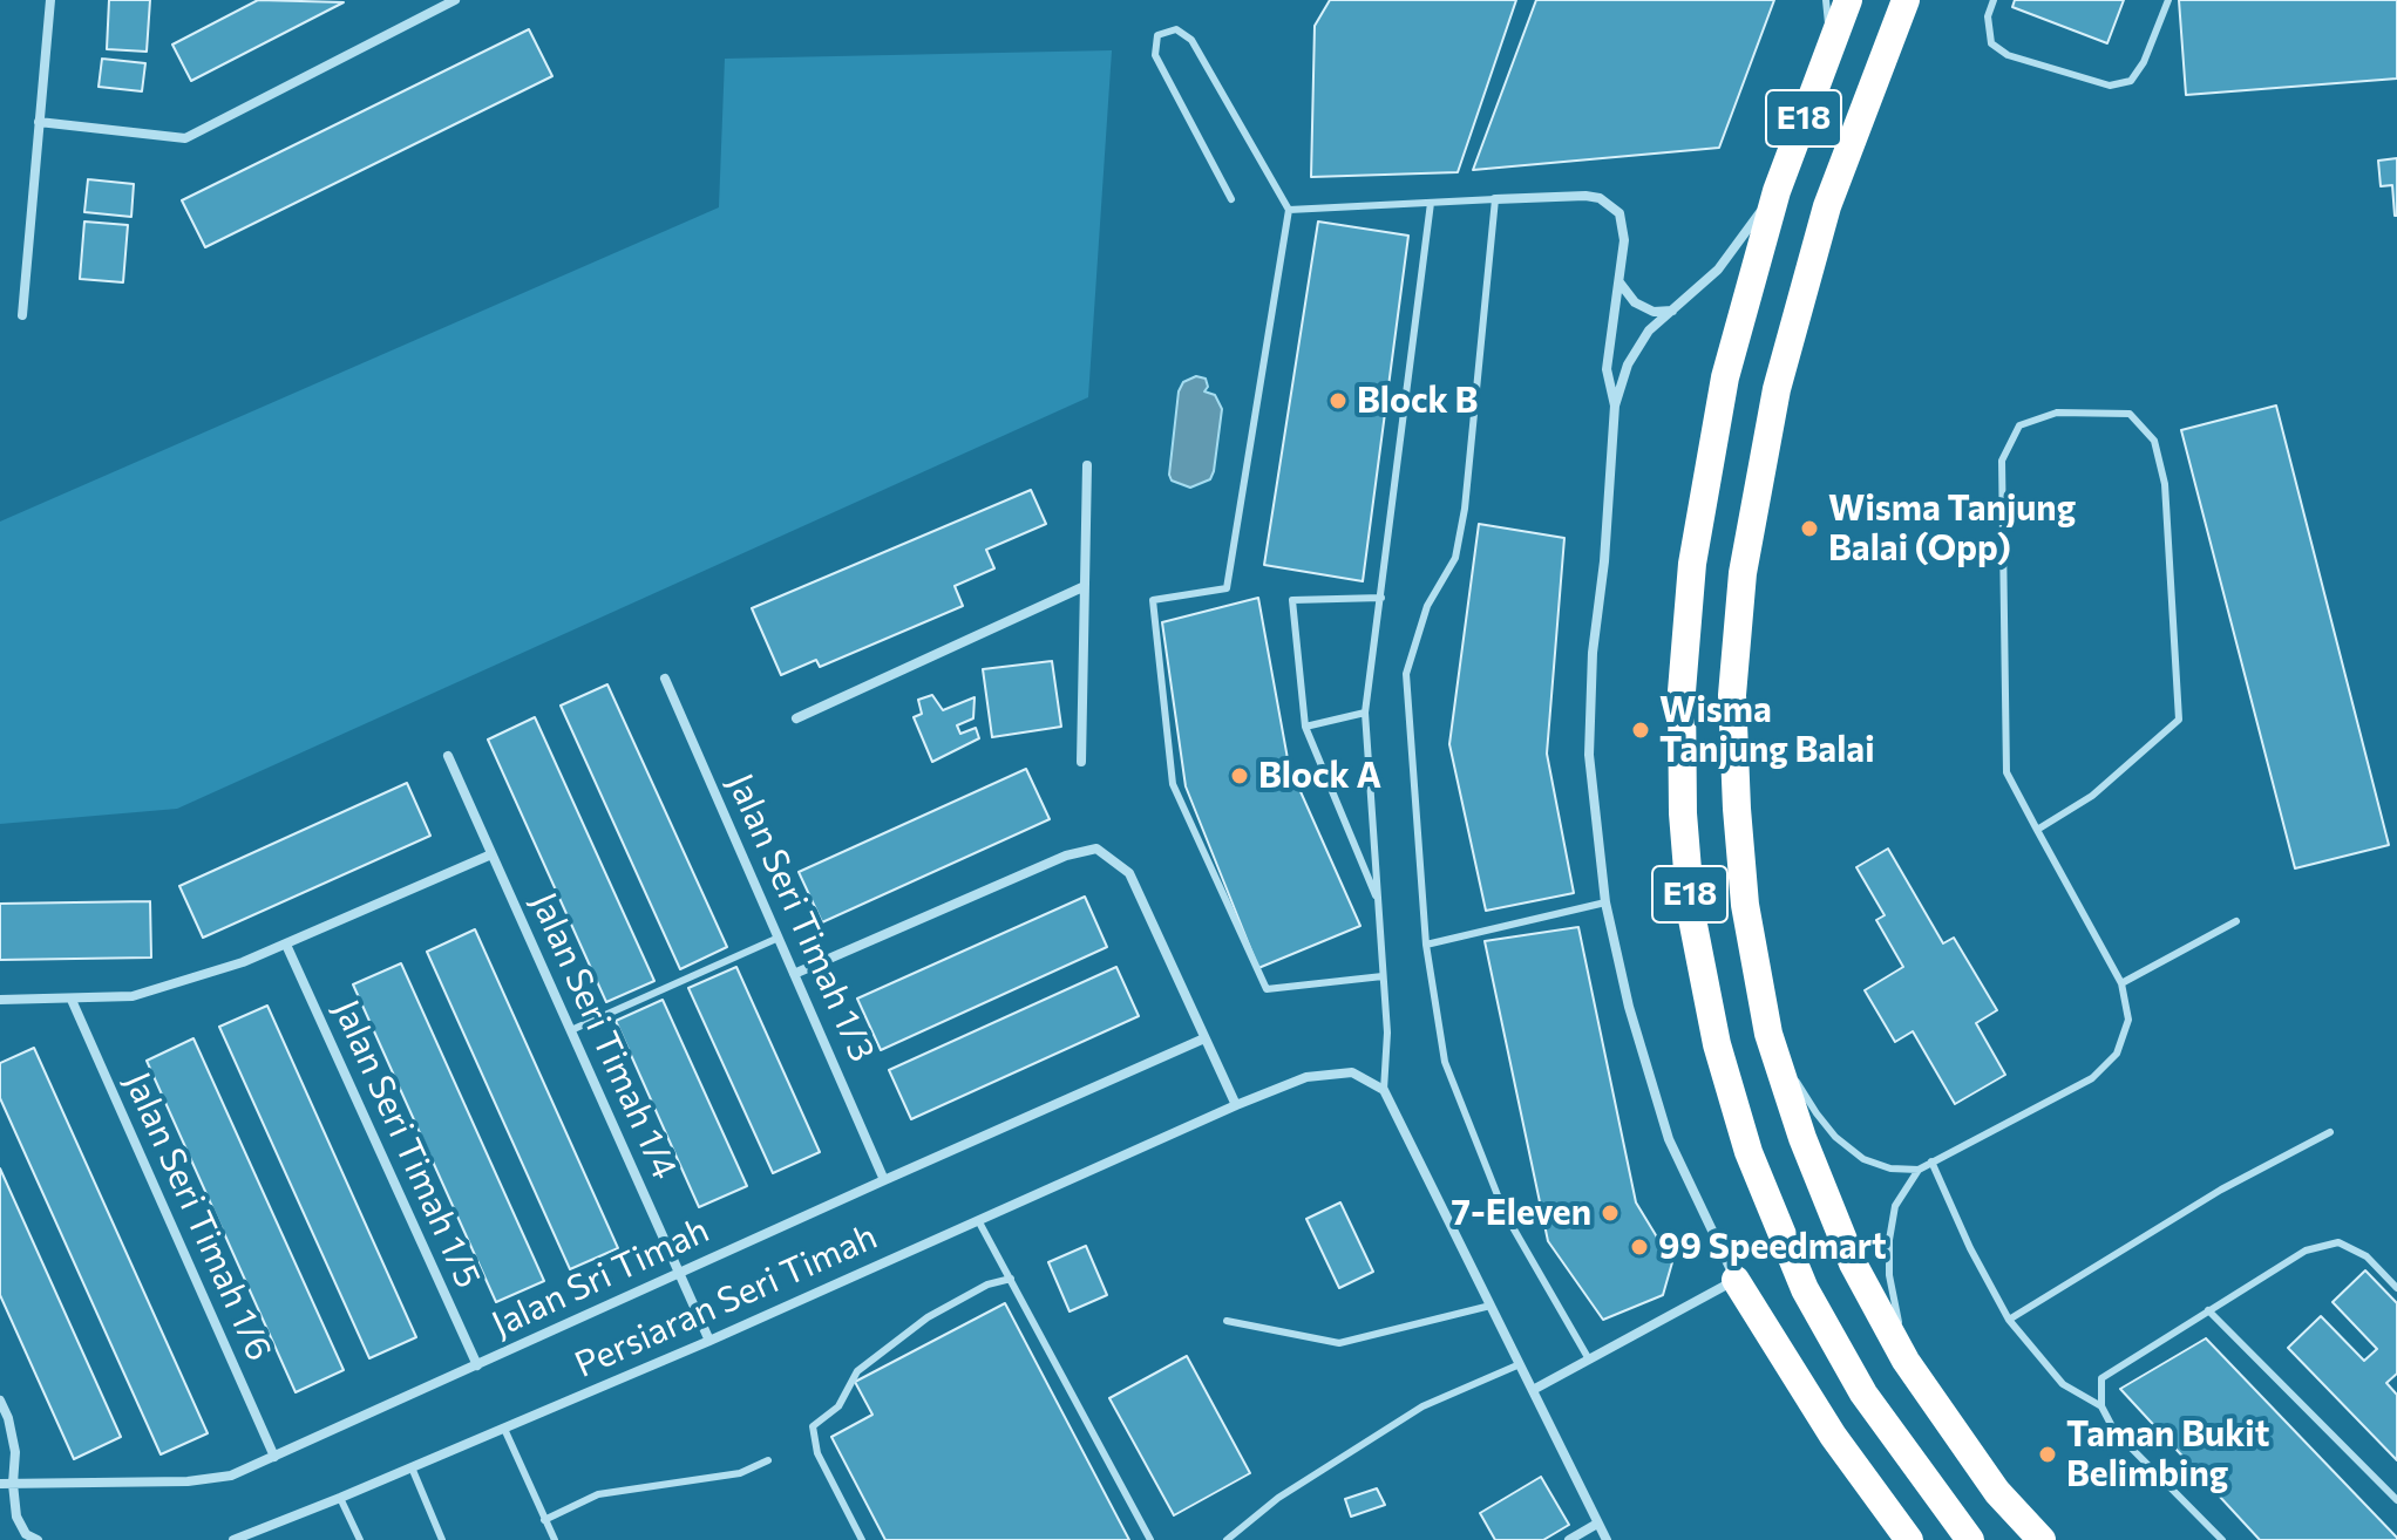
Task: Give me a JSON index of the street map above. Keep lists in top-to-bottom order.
{
  "streets": {
    "highway": ["E18"],
    "street": [
      "Jalan Seri Timah 1/3",
      "Jalan Seri Timah 1/4",
      "Jalan Seri Timah 1/5",
      "Jalan Seri Timah 1/6",
      "Jalan Sri Timah",
      "Persiaran Seri Timah"
    ]
  },
  "crossings": [
    ["Jalan Seri Timah 1/3", "Jalan Sri Timah"],
    ["Jalan Seri Timah 1/4", "Jalan Sri Timah"],
    ["Jalan Seri Timah 1/4", "Persiaran Seri Timah"],
    ["Jalan Seri Timah 1/5", "Jalan Sri Timah"],
    ["Jalan Seri Timah 1/6", "Jalan Sri Timah"]
  ],
  "places": [
    "Block B",
    "Wisma Tanjung Balai (Opp)",
    "Wisma Tanjung Balai",
    "Block A",
    "7-Eleven",
    "99 Speedmart",
    "Taman Bukit Belimbing"
  ]
}
